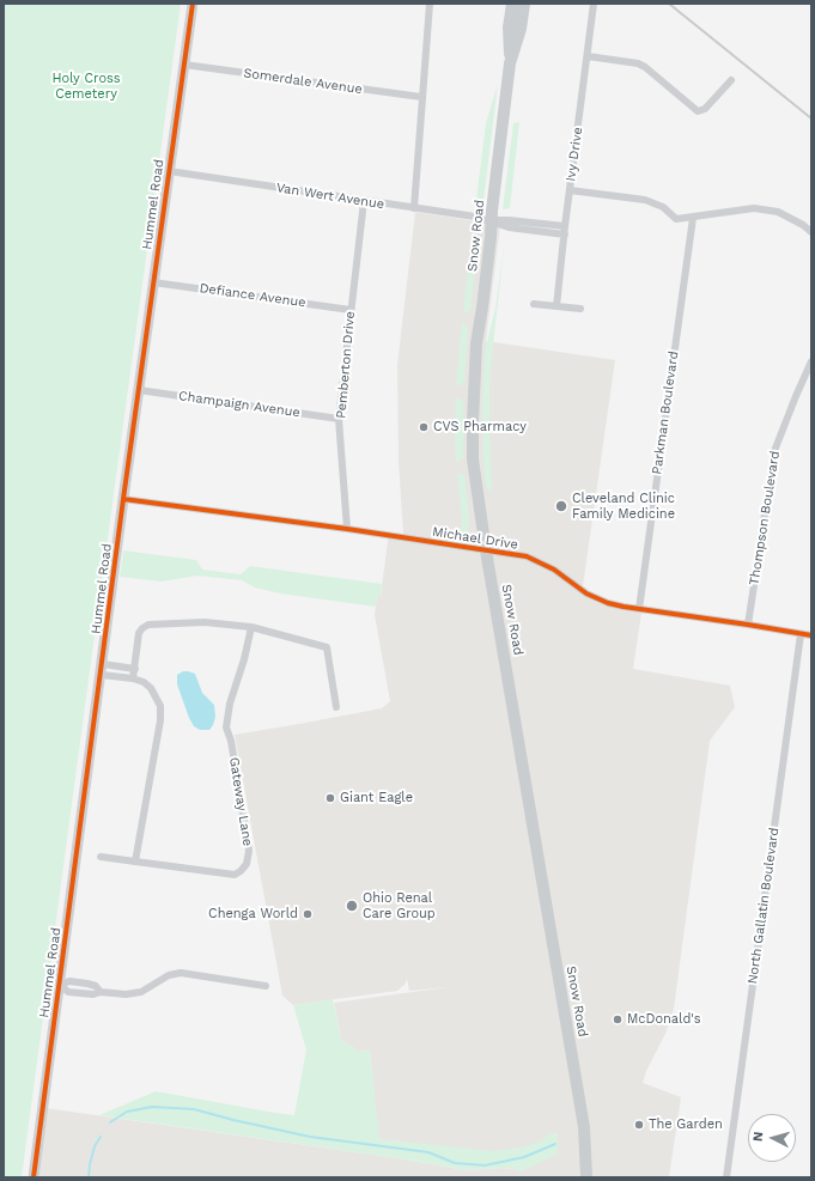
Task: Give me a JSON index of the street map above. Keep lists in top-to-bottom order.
{
  "streets": {
    "main road": ["Snow Road"],
    "street": [
      "Somerdale Avenue",
      "Ivy Drive",
      "Van Wert Avenue",
      "Hummel Road",
      "Defiance Avenue",
      "Pemberton Drive",
      "Champaign Avenue",
      "Parkman Boulevard",
      "Thompson Boulevard",
      "Michael Drive",
      "Gateway Lane",
      "North Gallatin Boulevard"
    ]
  },
  "crossings": [
    ["Somerdale Avenue", "Hummel Road"],
    ["Ivy Drive", "Van Wert Avenue"],
    ["Van Wert Avenue", "Hummel Road"],
    ["Van Wert Avenue", "Snow Road"],
    ["Van Wert Avenue", "Pemberton Drive"],
    ["Hummel Road", "Defiance Avenue"],
    ["Hummel Road", "Champaign Avenue"],
    ["Hummel Road", "Michael Drive"],
    ["Snow Road", "Michael Drive"],
    ["Defiance Avenue", "Pemberton Drive"],
    ["Pemberton Drive", "Champaign Avenue"],
    ["Pemberton Drive", "Michael Drive"],
    ["Parkman Boulevard", "Michael Drive"],
    ["Thompson Boulevard", "Michael Drive"],
    ["Michael Drive", "North Gallatin Boulevard"]
  ],
  "parks": ["Holy Cross Cemetery"],
  "places": [
    "CVS Pharmacy",
    "Cleveland Clinic Family Medicine",
    "Giant Eagle",
    "Ohio Renal Care Group",
    "Chenga World",
    "McDonald's",
    "The Garden"
  ],
  "north": "left"
}
